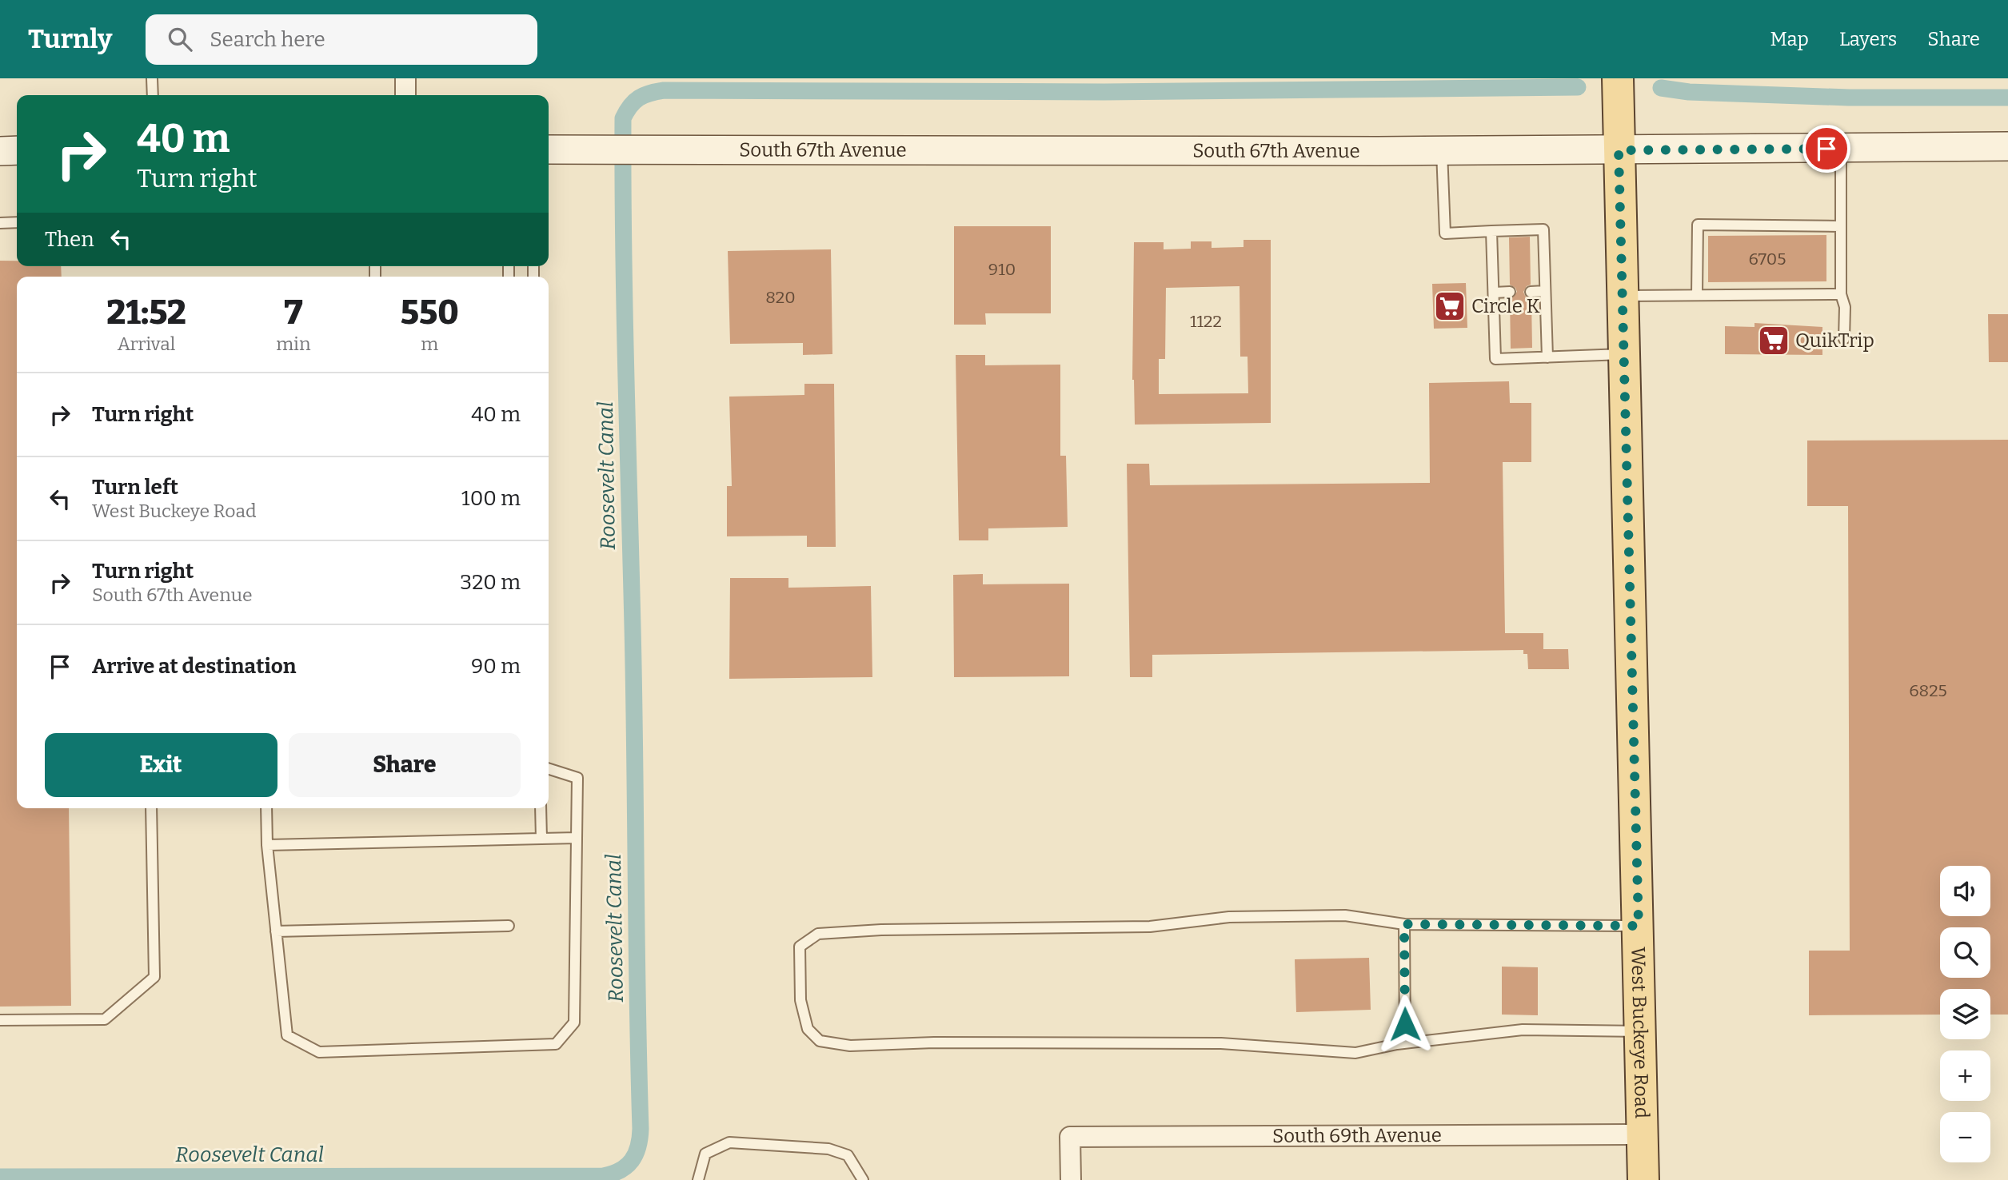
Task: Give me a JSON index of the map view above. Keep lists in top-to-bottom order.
{
  "streets": {
    "main road": ["South 67th Avenue", "West Buckeye Road"],
    "street": ["South 69th Avenue"]
  },
  "crossings": [
    ["South 67th Avenue", "West Buckeye Road"],
    ["West Buckeye Road", "South 69th Avenue"]
  ],
  "water": ["Roosevelt Canal"],
  "places": {
    "supermarket": ["Circle K", "QuikTrip"]
  },
  "house_numbers": [
    "6705",
    "910",
    "820",
    "1122",
    "6825"
  ],
  "page": {
    "header": "Turnly",
    "search": "Search here",
    "nav": ["Map", "Layers", "Share"],
    "turn": ["40 m", "Turn right"],
    "then": "Then",
    "eta": [
      "21:52",
      "Arrival",
      "7",
      "min",
      "550",
      "m"
    ],
    "list": [
      {
        "name": "Turn right",
        "value": "40 m"
      },
      {
        "name": "Turn left",
        "note": "West Buckeye Road",
        "value": "100 m"
      },
      {
        "name": "Turn right",
        "note": "South 67th Avenue",
        "value": "320 m"
      },
      {
        "name": "Arrive at destination",
        "value": "90 m"
      }
    ],
    "buttons": ["Exit", "Share"],
    "map_buttons": ["+", "−"]
  }
}
